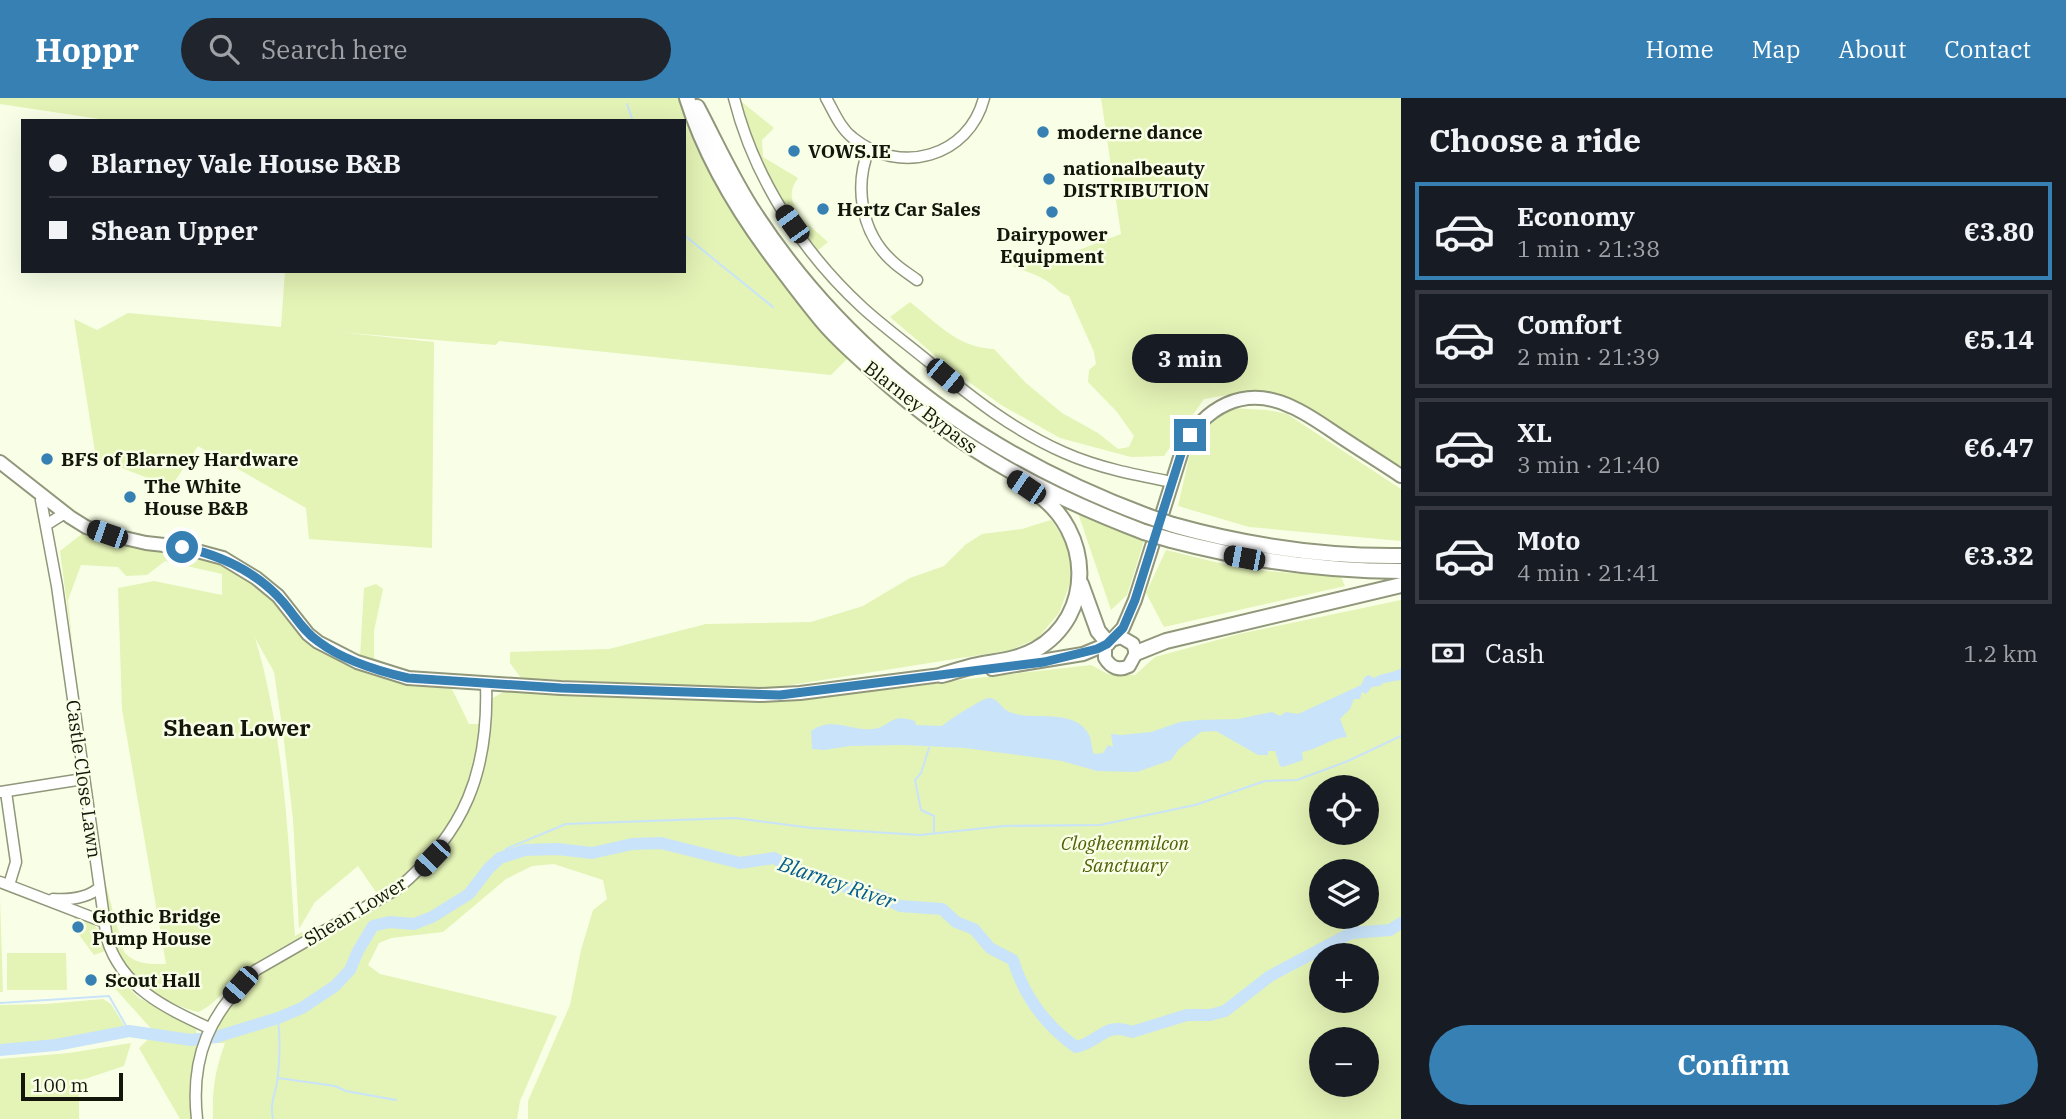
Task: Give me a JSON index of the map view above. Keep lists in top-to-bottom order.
{
  "streets": {
    "highway": ["Blarney Bypass"],
    "street": ["Castle Close Lawn", "Shean Lower"]
  },
  "crossings": [
    ["Castle Close Lawn", "Shean Lower"]
  ],
  "districts": ["Shean Lower"],
  "water": ["Blarney River"],
  "parks": ["Clogheenmilcon Sanctuary"],
  "places": [
    "moderne dance",
    "VOWS.IE",
    "nationalbeauty DISTRIBUTION",
    "Hertz Car Sales",
    "Dairypower Equipment",
    "BFS of Blarney Hardware",
    "The White House B&B",
    "Gothic Bridge Pump House",
    "Scout Hall"
  ],
  "scale_bar": "100 m",
  "page": {
    "header": "Hoppr",
    "search": "Search here",
    "nav": [
      "Home",
      "Map",
      "About",
      "Contact"
    ],
    "heading": "Choose a ride",
    "banner": ["Blarney Vale House B&B", "Shean Upper"],
    "list": [
      {
        "name": "Economy",
        "note": "1 min · 21:38",
        "value": "€3.80"
      },
      {
        "name": "Comfort",
        "note": "2 min · 21:39",
        "value": "€5.14"
      },
      {
        "name": "XL",
        "note": "3 min · 21:40",
        "value": "€6.47"
      },
      {
        "name": "Moto",
        "note": "4 min · 21:41",
        "value": "€3.32"
      }
    ],
    "bubble": "3 min",
    "pay": ["Cash", "1.2 km"],
    "map_buttons": ["+", "−"],
    "buttons": "Confirm",
    "scale": "100 m"
  }
}
